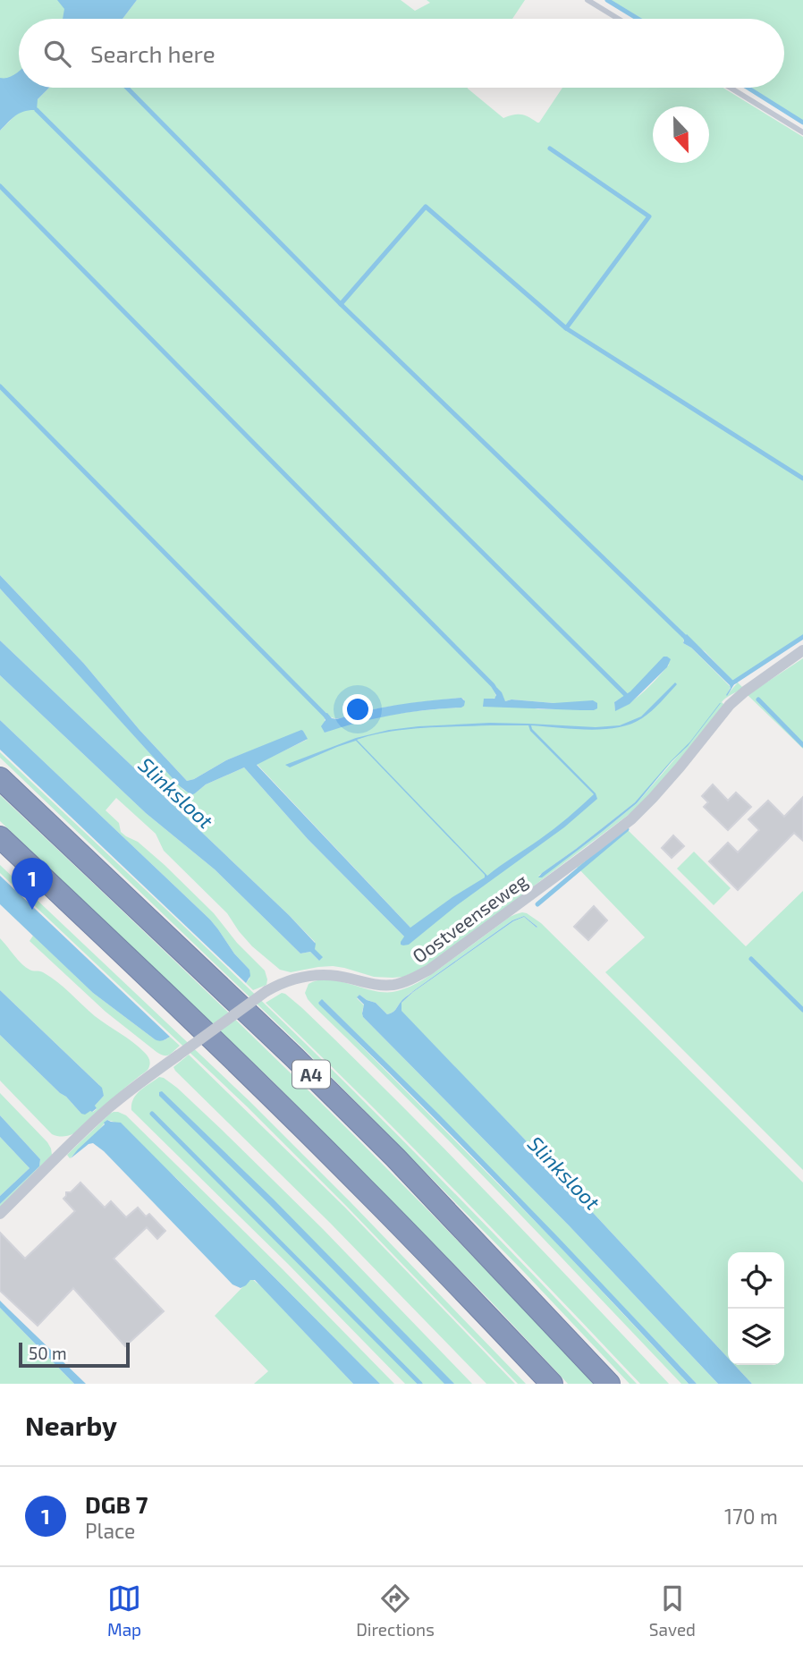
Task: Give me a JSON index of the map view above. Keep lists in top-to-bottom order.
{
  "streets": {
    "highway": ["A4"],
    "street": ["Oostveenseweg"]
  },
  "water": ["Slinksloot"],
  "scale_bar": "50 m",
  "north": "bottom",
  "page": {
    "search": "Search here",
    "pins": "1",
    "scale": "50 m",
    "heading": "Nearby",
    "list": [
      {
        "mark": "1",
        "name": "DGB 7",
        "note": "Place",
        "value": "170 m"
      }
    ],
    "nav": ["Map", "Directions", "Saved"]
  }
}
